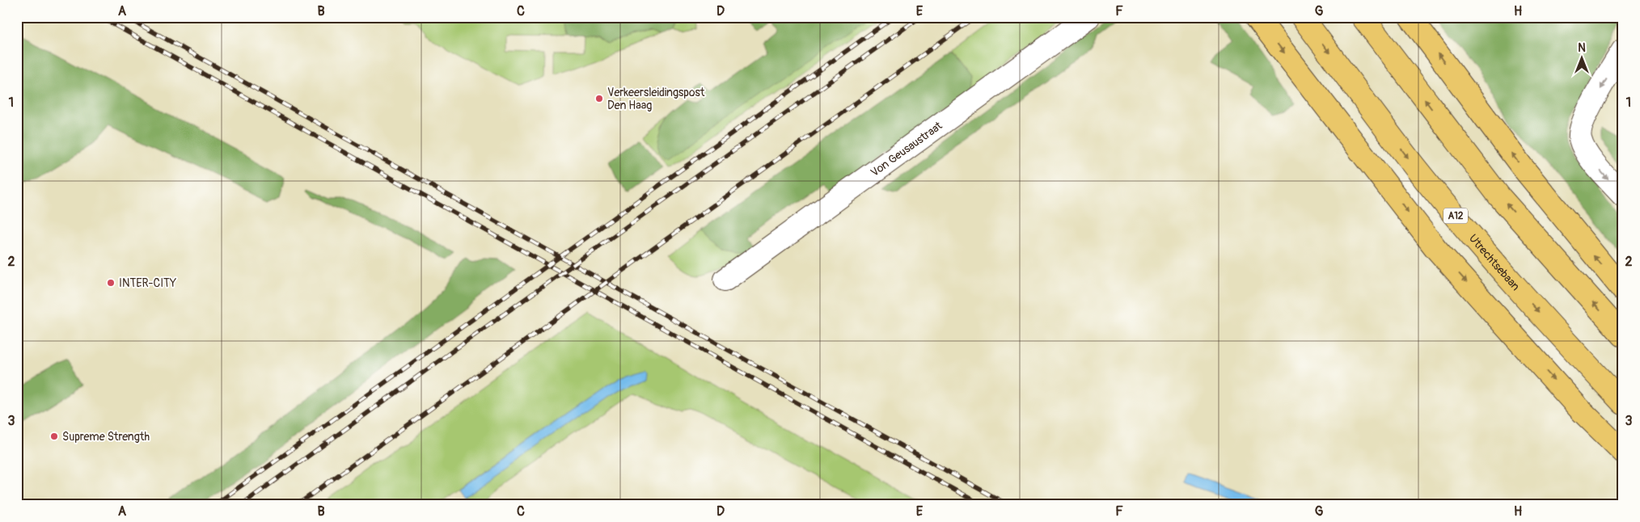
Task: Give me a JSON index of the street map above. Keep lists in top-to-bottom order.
{
  "streets": {
    "highway": ["A12", "Utrechtsebaan"],
    "street": ["Von Geusaustraat"]
  },
  "places": ["Verkeersleidingspost Den Haag", "INTER-CITY", "Supreme Strength"],
  "north": "top",
  "grid": {
    "columns": [
      "A",
      "B",
      "C",
      "D",
      "E",
      "F",
      "G",
      "H"
    ],
    "rows": ["1", "2", "3"]
  }
}
